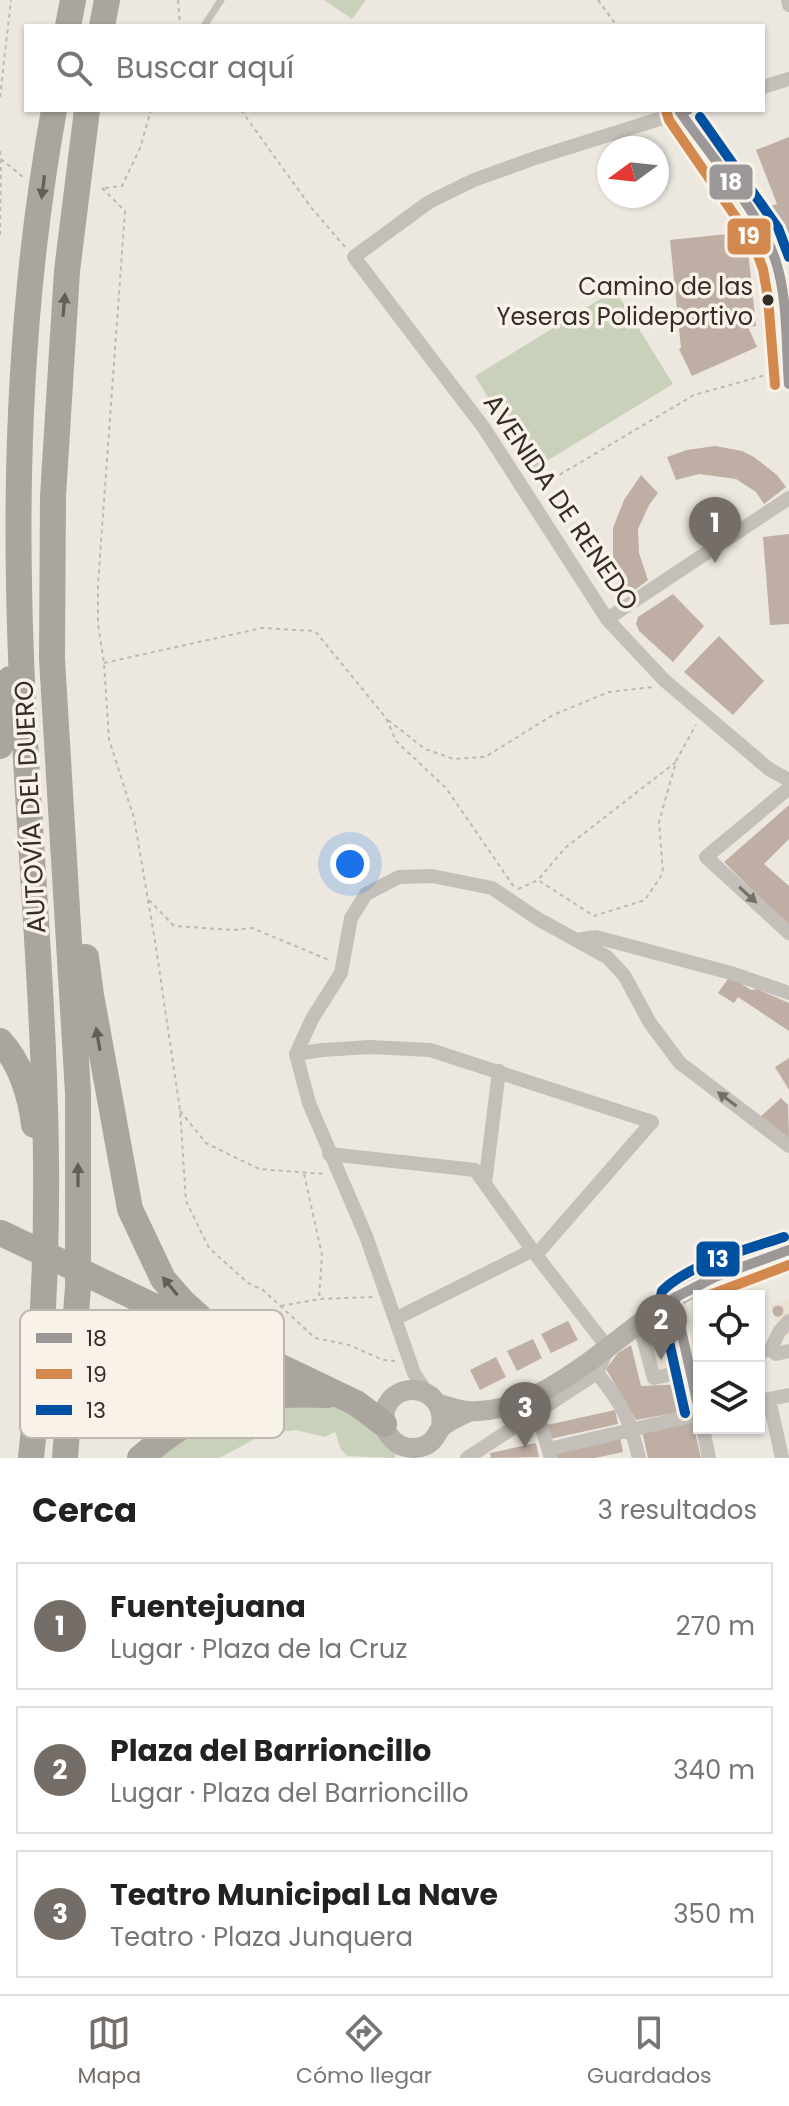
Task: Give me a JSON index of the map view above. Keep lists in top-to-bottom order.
{
  "streets": {
    "highway": ["AUTOVÍA DEL DUERO"],
    "street": ["AVENIDA DE RENEDO"]
  },
  "places": ["Camino de las Yeseras Polideportivo"],
  "lines": ["transit line 18", "transit line 19", "transit line 13"],
  "legend": ["18", "19", "13"],
  "north": "left",
  "page": {
    "search": "Buscar aquí",
    "pins": ["1", "2", "3"],
    "heading": ["Cerca", "3 resultados"],
    "list": [
      {
        "mark": "1",
        "name": "Fuentejuana",
        "note": "Lugar · Plaza de la Cruz",
        "value": "270 m"
      },
      {
        "mark": "2",
        "name": "Plaza del Barrioncillo",
        "note": "Lugar · Plaza del Barrioncillo",
        "value": "340 m"
      },
      {
        "mark": "3",
        "name": "Teatro Municipal La Nave",
        "note": "Teatro · Plaza Junquera",
        "value": "350 m"
      }
    ],
    "nav": ["Mapa", "Cómo llegar", "Guardados"]
  }
}
